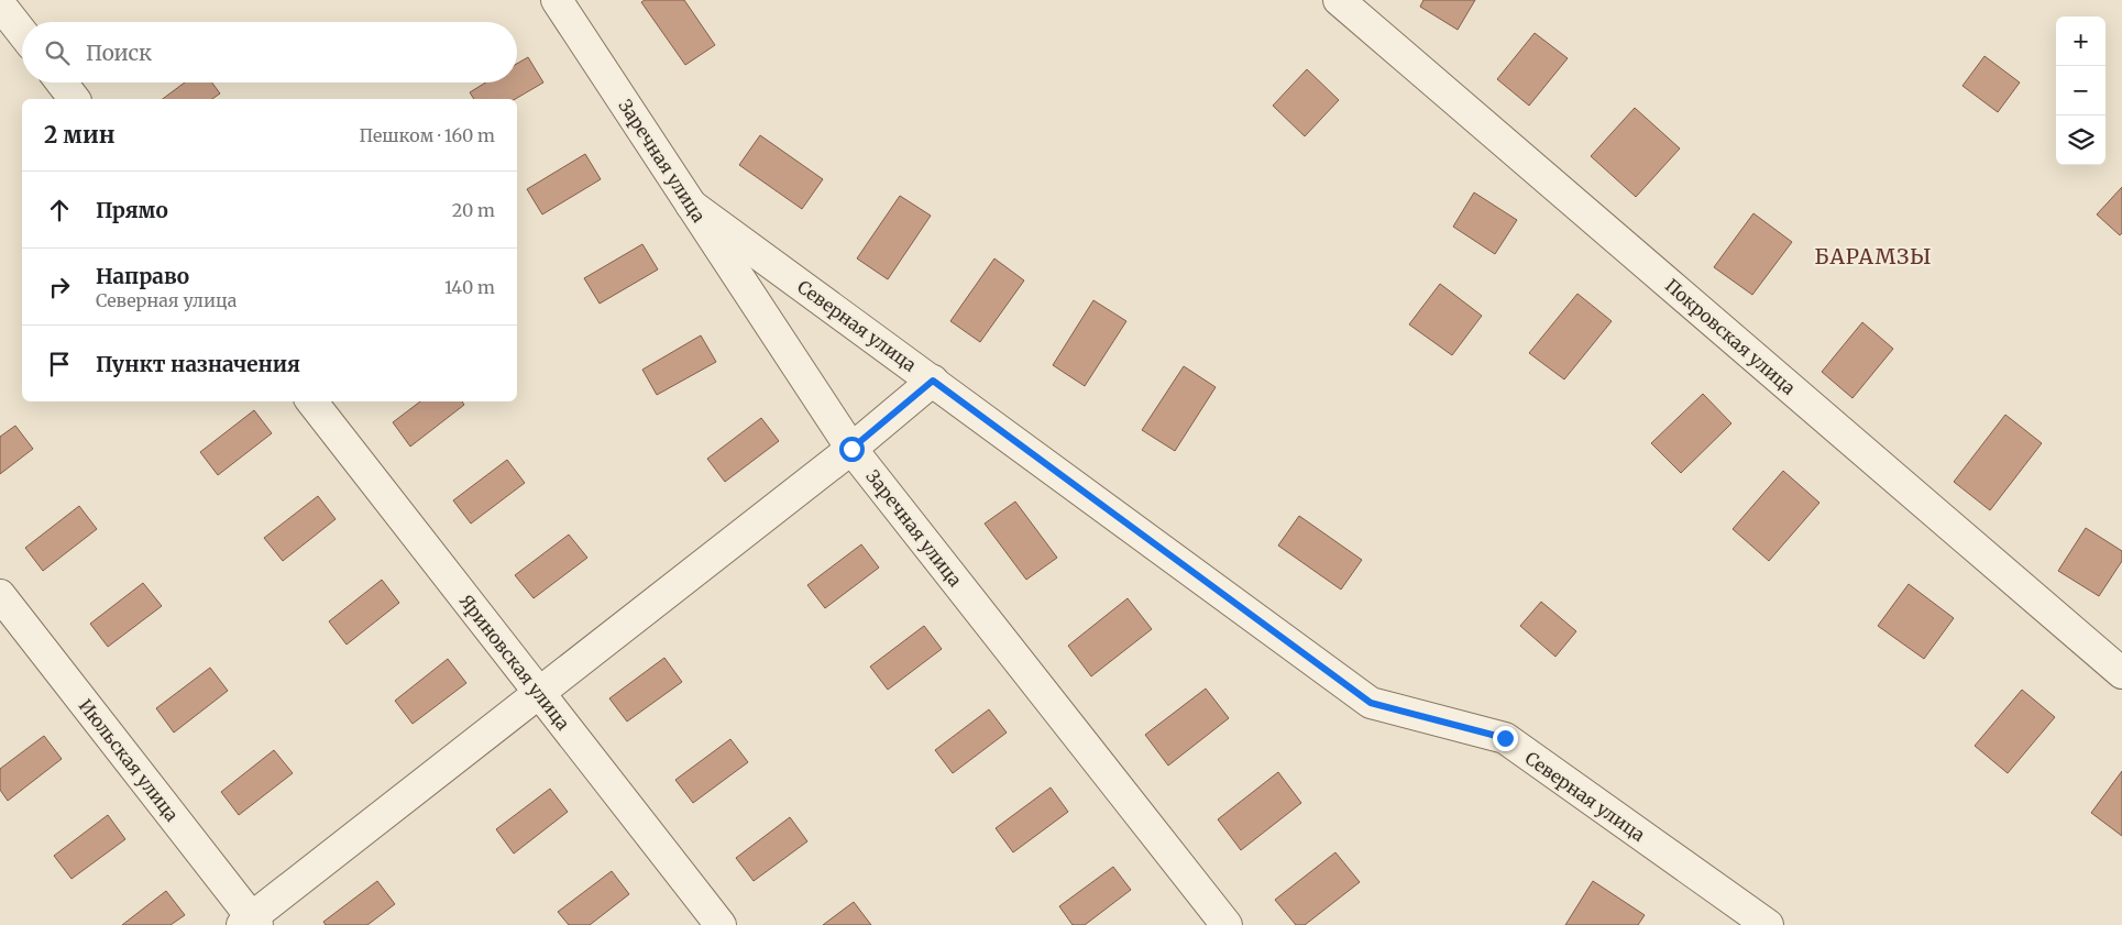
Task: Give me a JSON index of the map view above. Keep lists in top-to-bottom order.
{
  "streets": {
    "street": [
      "Заречная улица",
      "Северная улица",
      "Покровская улица",
      "Яриновская улица",
      "Июльская улица"
    ]
  },
  "crossings": [
    ["Заречная улица", "Северная улица"]
  ],
  "districts": ["БАРАМЗЫ"],
  "page": {
    "map_buttons": ["+", "−"],
    "search": "Поиск",
    "heading": ["2 мин", "Пешком · 160 m"],
    "list": [
      ["Прямо", "20 m"],
      ["Направо", "Северная улица", "140 m"],
      "Пункт назначения"
    ]
  }
}
